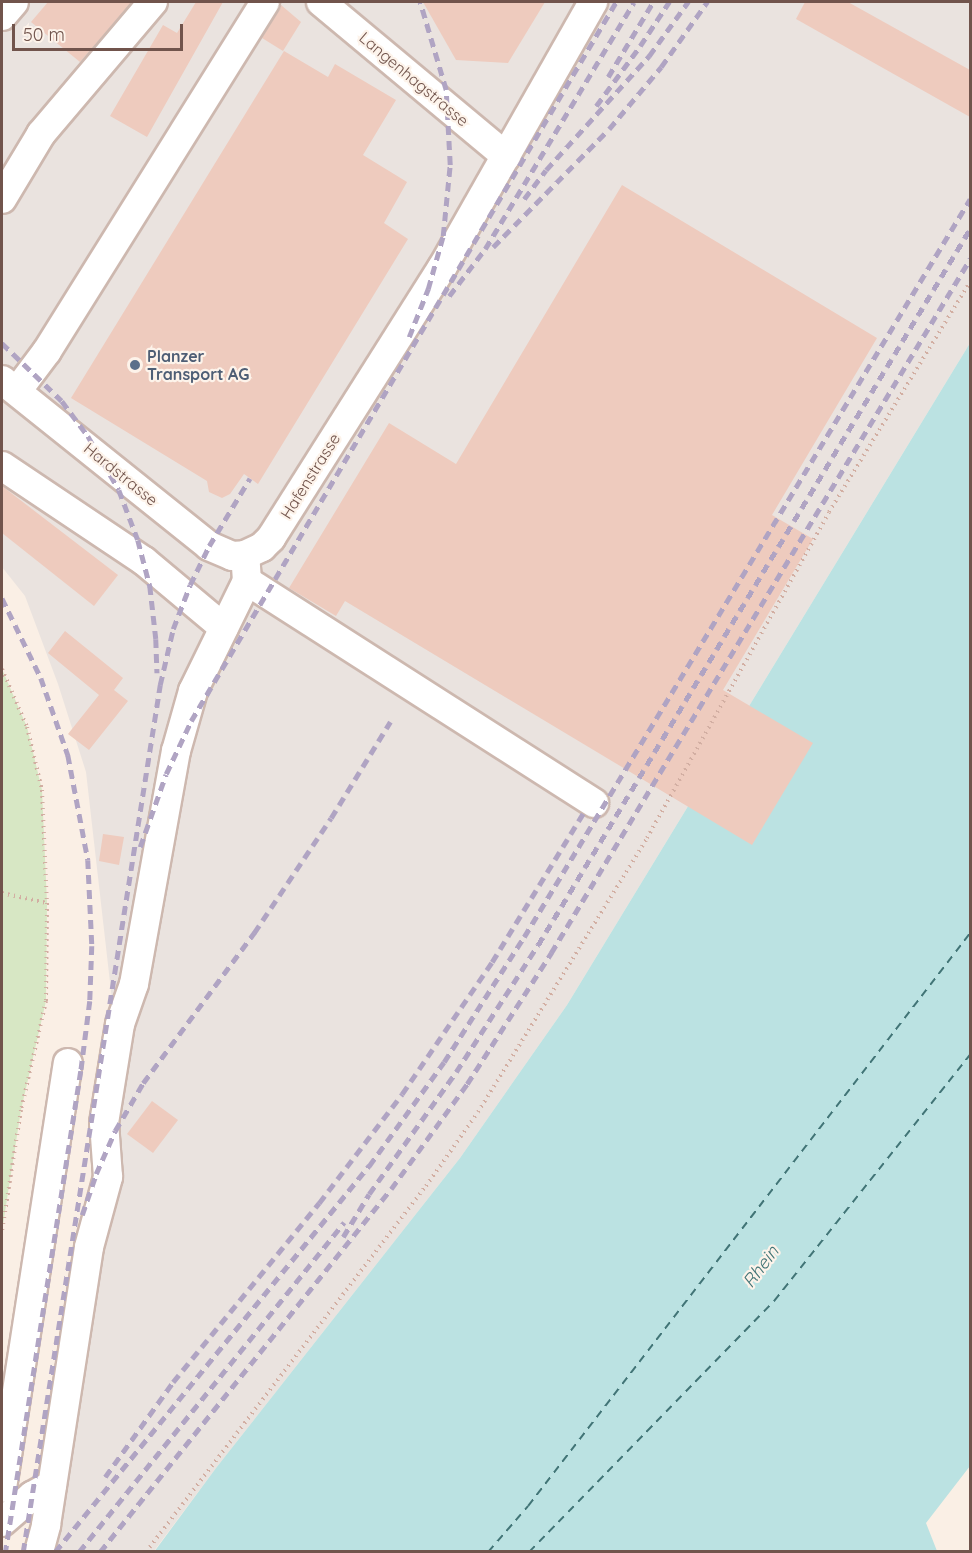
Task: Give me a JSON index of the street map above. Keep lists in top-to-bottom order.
{
  "streets": {
    "street": ["Langenhagstrasse", "Hardstrasse", "Hafenstrasse"]
  },
  "crossings": [
    ["Langenhagstrasse", "Hafenstrasse"],
    ["Hardstrasse", "Hafenstrasse"]
  ],
  "water": ["Rhein"],
  "places": ["Planzer Transport AG"],
  "scale_bar": "50 m"
}
